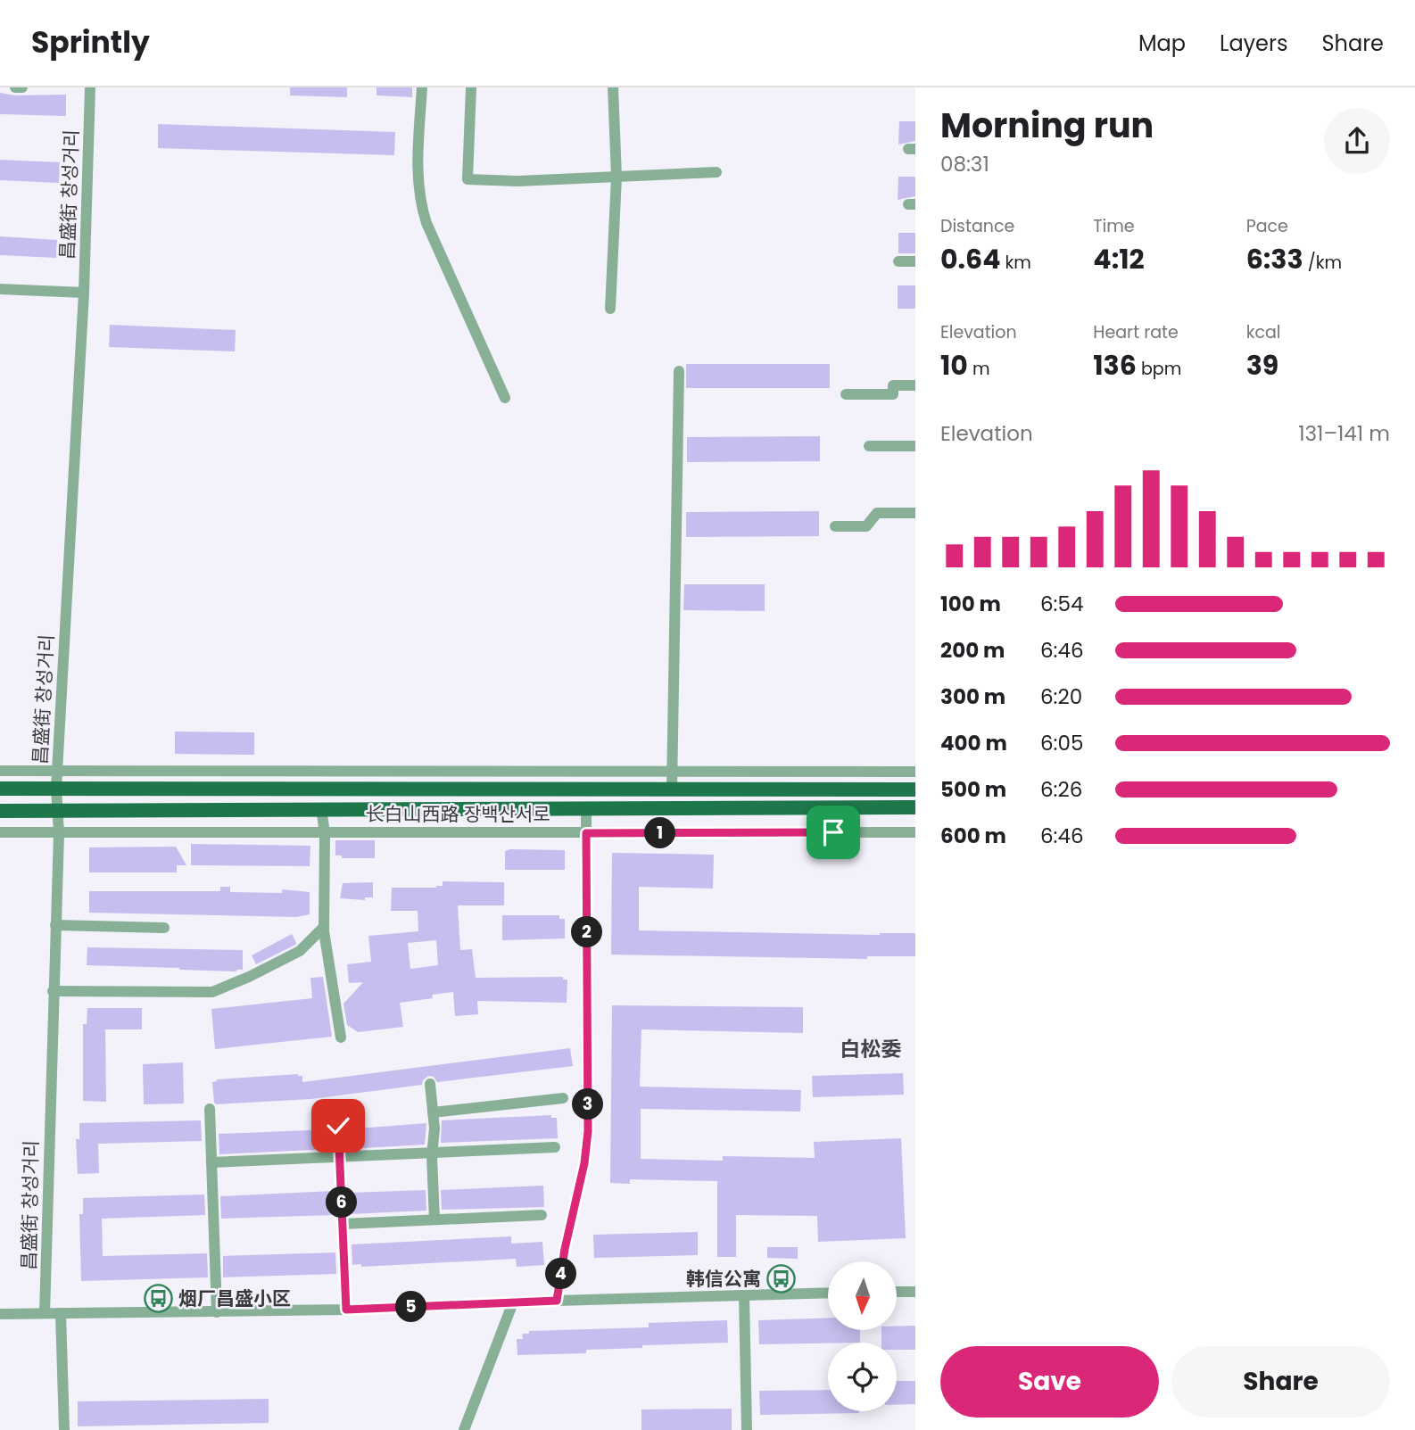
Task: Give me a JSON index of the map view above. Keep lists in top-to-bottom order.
{
  "streets": {
    "main road": ["长白山西路 장백산서로"],
    "street": ["昌盛街 창성거리"]
  },
  "crossings": [
    ["昌盛街 창성거리", "长白山西路 장백산서로"]
  ],
  "districts": ["白松委"],
  "places": {
    "bus stop": ["韩信公寓", "烟厂昌盛小区"]
  },
  "north": "bottom",
  "page": {
    "header": "Sprintly",
    "nav": ["Map", "Layers", "Share"],
    "heading": ["Morning run", "08:31"],
    "stats": [
      ["Distance", "0.64 km"],
      ["Time", "4:12"],
      ["Pace", "6:33 /km"],
      ["Elevation", "10 m"],
      ["Heart rate", "136 bpm"],
      ["kcal", "39"]
    ],
    "chart": ["Elevation", "131–141 m"],
    "list": [
      {
        "name": "100 m",
        "note": "6:54"
      },
      {
        "name": "200 m",
        "note": "6:46"
      },
      {
        "name": "300 m",
        "note": "6:20"
      },
      {
        "name": "400 m",
        "note": "6:05"
      },
      {
        "name": "500 m",
        "note": "6:26"
      },
      {
        "name": "600 m",
        "note": "6:46"
      }
    ],
    "pins": [
      "1",
      "2",
      "3",
      "6",
      "4",
      "5"
    ],
    "buttons": ["Save", "Share"]
  }
}
